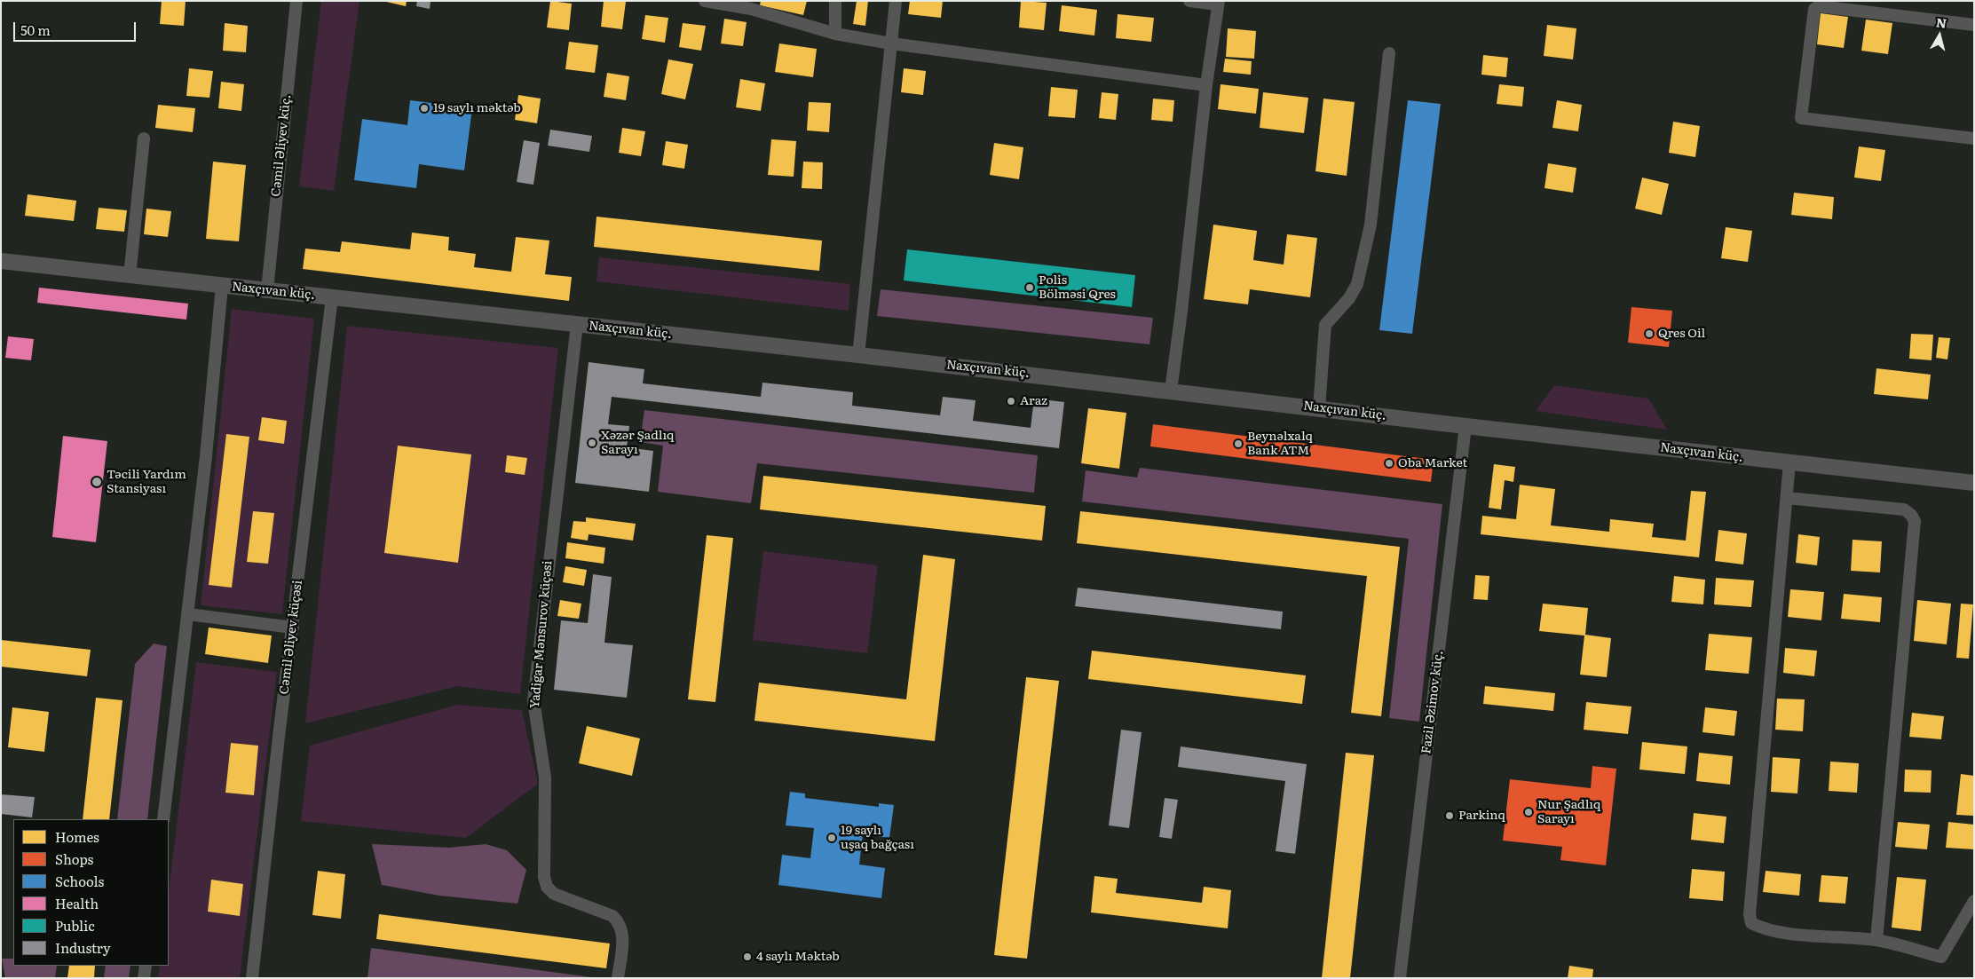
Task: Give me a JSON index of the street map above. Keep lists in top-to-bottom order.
{
  "streets": {
    "street": [
      "Cəmil Əliyev küç.",
      "Naxçıvan küç.",
      "Yadigar Mənsurov küçəsi",
      "Cəmil Əliyev küçəsi",
      "Fazil Əzimov küç."
    ]
  },
  "crossings": [
    ["Cəmil Əliyev küç.", "Naxçıvan küç."],
    ["Naxçıvan küç.", "Yadigar Mənsurov küçəsi"],
    ["Naxçıvan küç.", "Cəmil Əliyev küçəsi"],
    ["Naxçıvan küç.", "Fazil Əzimov küç."]
  ],
  "places": [
    "19 saylı məktəb",
    "Polis Bölməsi Qres",
    "Qres Oil",
    "Araz",
    "Xəzər Şadlıq Sarayı",
    "Beynəlxalq Bank ATM",
    "Oba Market",
    "Təcili Yardım Stansiyası",
    "Nur Şadlıq Sarayı",
    "Parkinq",
    "19 saylı uşaq bağçası",
    "4 saylı Məktəb"
  ],
  "legend": [
    "Homes",
    "Shops",
    "Schools",
    "Health",
    "Public",
    "Industry"
  ],
  "scale_bar": "50 m",
  "north": "top"
}
